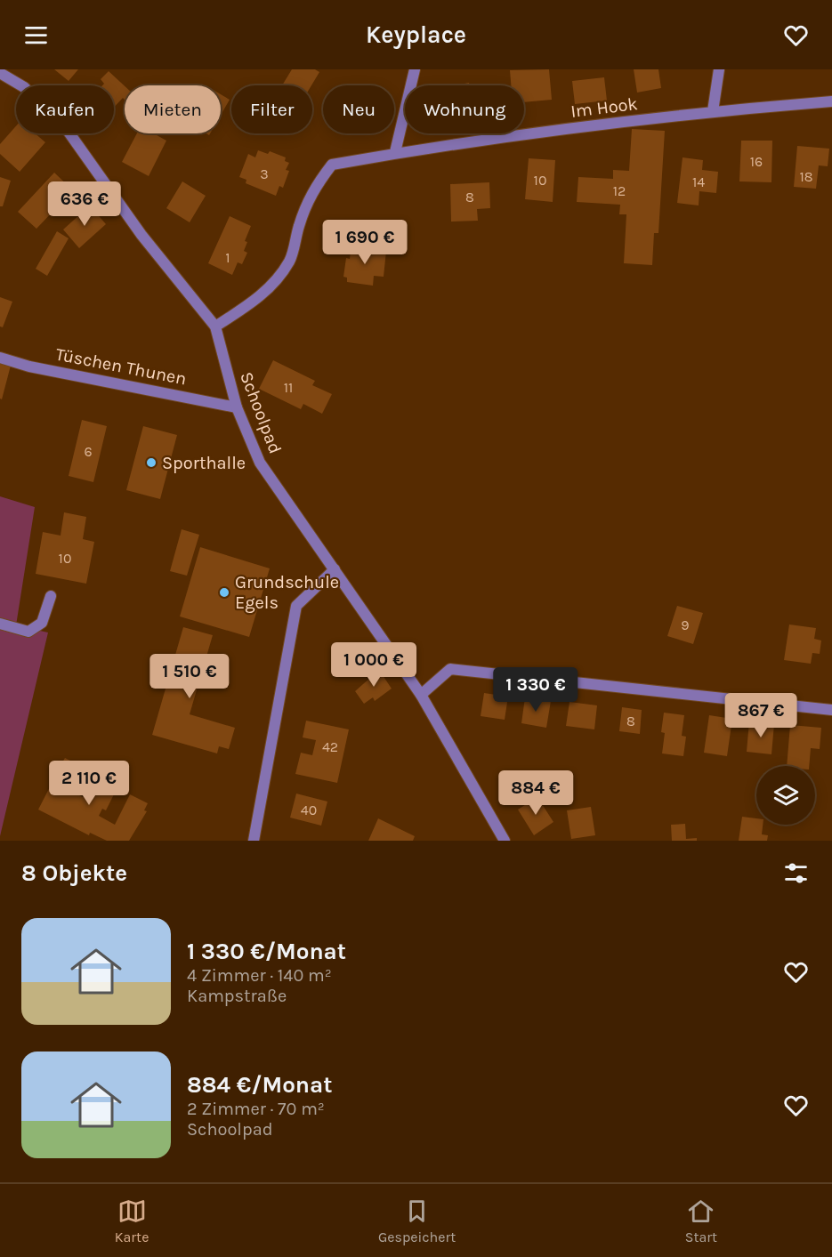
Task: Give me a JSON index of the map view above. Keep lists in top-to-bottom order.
{
  "streets": {
    "street": ["Im Hook", "Tüschen Thunen", "Schoolpad"]
  },
  "crossings": [
    ["Im Hook", "Schoolpad"],
    ["Tüschen Thunen", "Schoolpad"]
  ],
  "places": ["Sporthalle", "Grundschule Egels"],
  "house_numbers": [
    "16",
    "3",
    "18",
    "10",
    "14",
    "12",
    "8",
    "1",
    "11",
    "6",
    "10",
    "9",
    "8",
    "42",
    "40"
  ],
  "page": {
    "header": "Keyplace",
    "chip": [
      "Kaufen",
      "Mieten",
      "Filter",
      "Neu",
      "Wohnung"
    ],
    "price": [
      "636 €",
      "1 690 €",
      "1 000 €",
      "1 510 €",
      "1 330 €",
      "867 €",
      "2 110 €",
      "884 €"
    ],
    "heading": "8 Objekte",
    "list": [
      {
        "name": "1 330 €/Monat",
        "note": "4 Zimmer · 140 m² · Kampstraße"
      },
      {
        "name": "884 €/Monat",
        "note": "2 Zimmer · 70 m² · Schoolpad"
      }
    ],
    "tabs": ["Karte", "Gespeichert", "Start"]
  }
}
